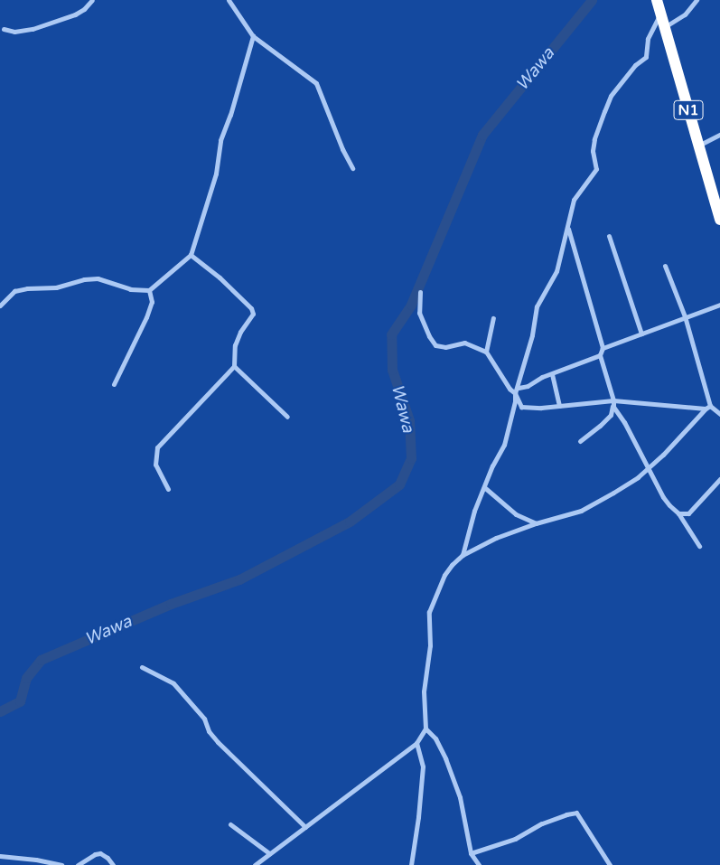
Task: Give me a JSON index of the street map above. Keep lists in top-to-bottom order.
{
  "streets": {
    "highway": ["N1"]
  },
  "water": ["Wawa"]
}
